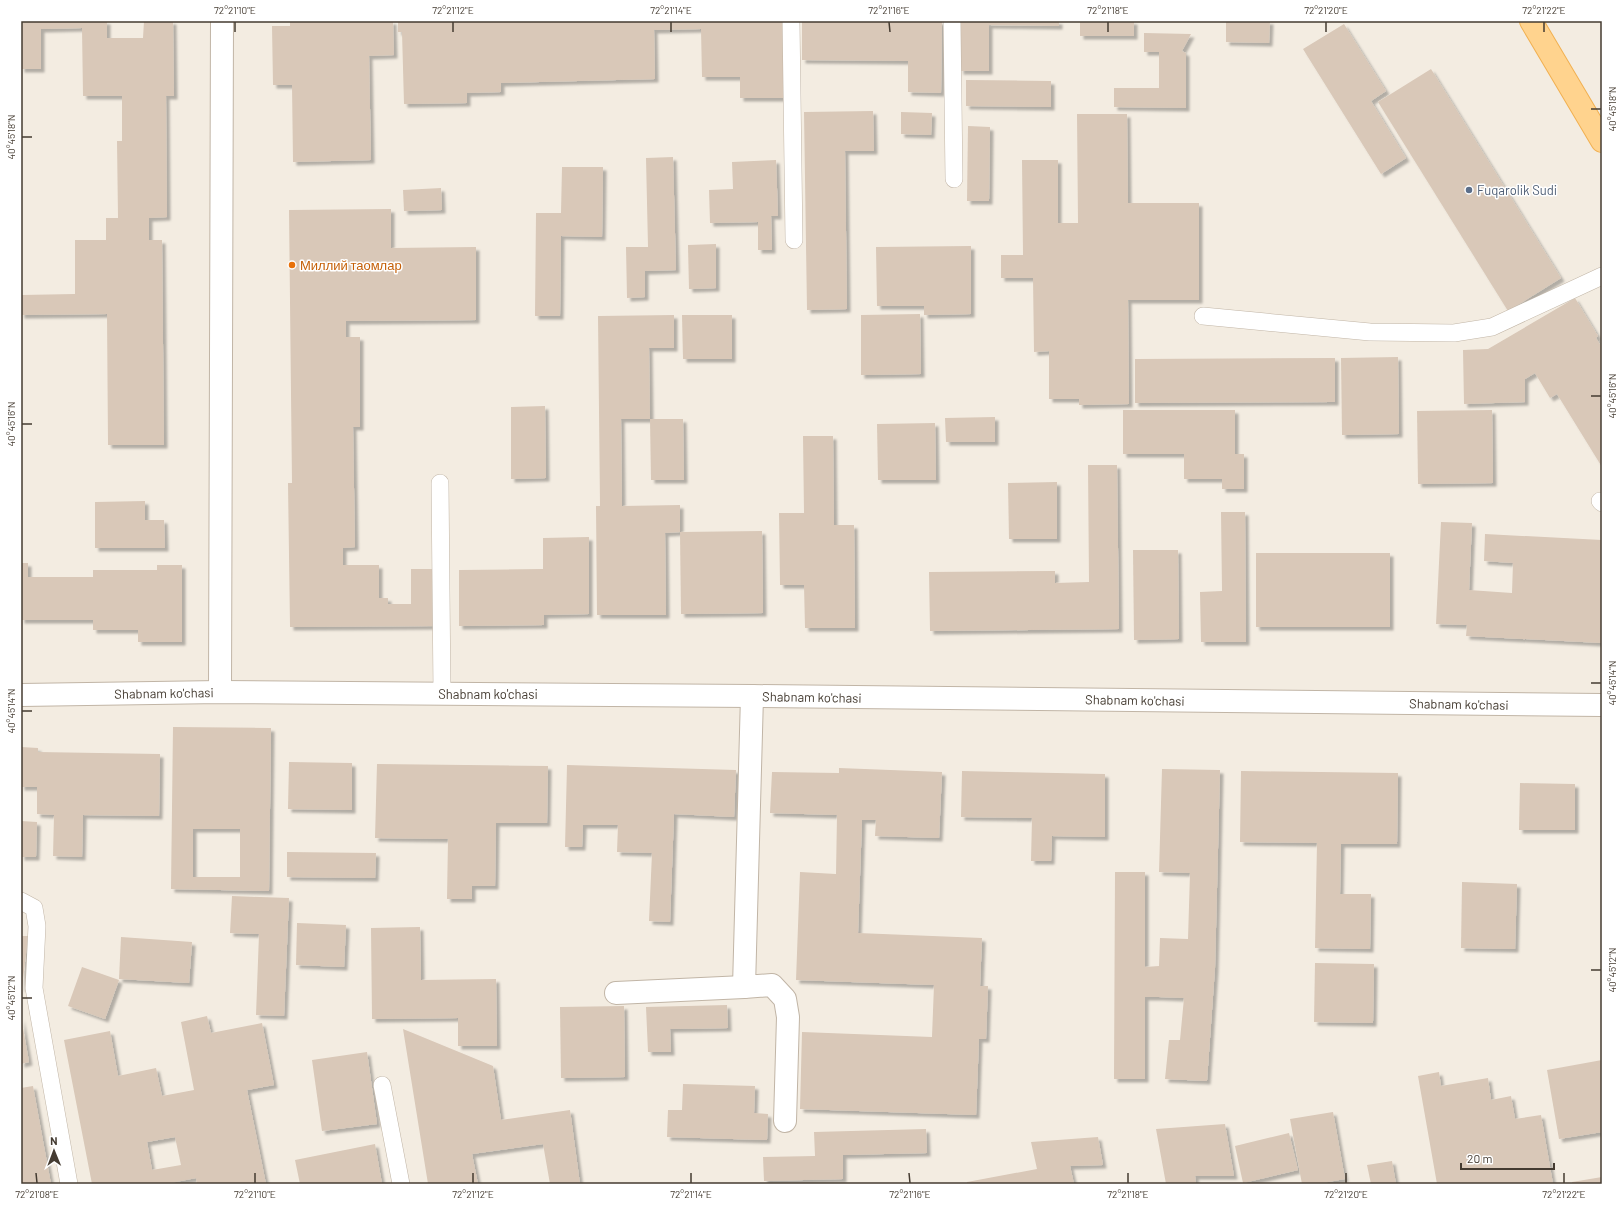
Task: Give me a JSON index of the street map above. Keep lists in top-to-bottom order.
{
  "streets": {
    "street": ["Shabnam ko'chasi"]
  },
  "places": ["Fuqarolik Sudi", "Миллий таомлар"],
  "scale_bar": "20 m",
  "north": "top",
  "coordinates": [
    "72°21'10\"E",
    "72°21'12\"E",
    "72°21'14\"E",
    "72°21'16\"E",
    "72°21'18\"E",
    "72°21'20\"E",
    "72°21'22\"E",
    "40°45'18\"N",
    "40°45'16\"N",
    "40°45'14\"N",
    "40°45'12\"N",
    "72°21'08\"E"
  ]
}
